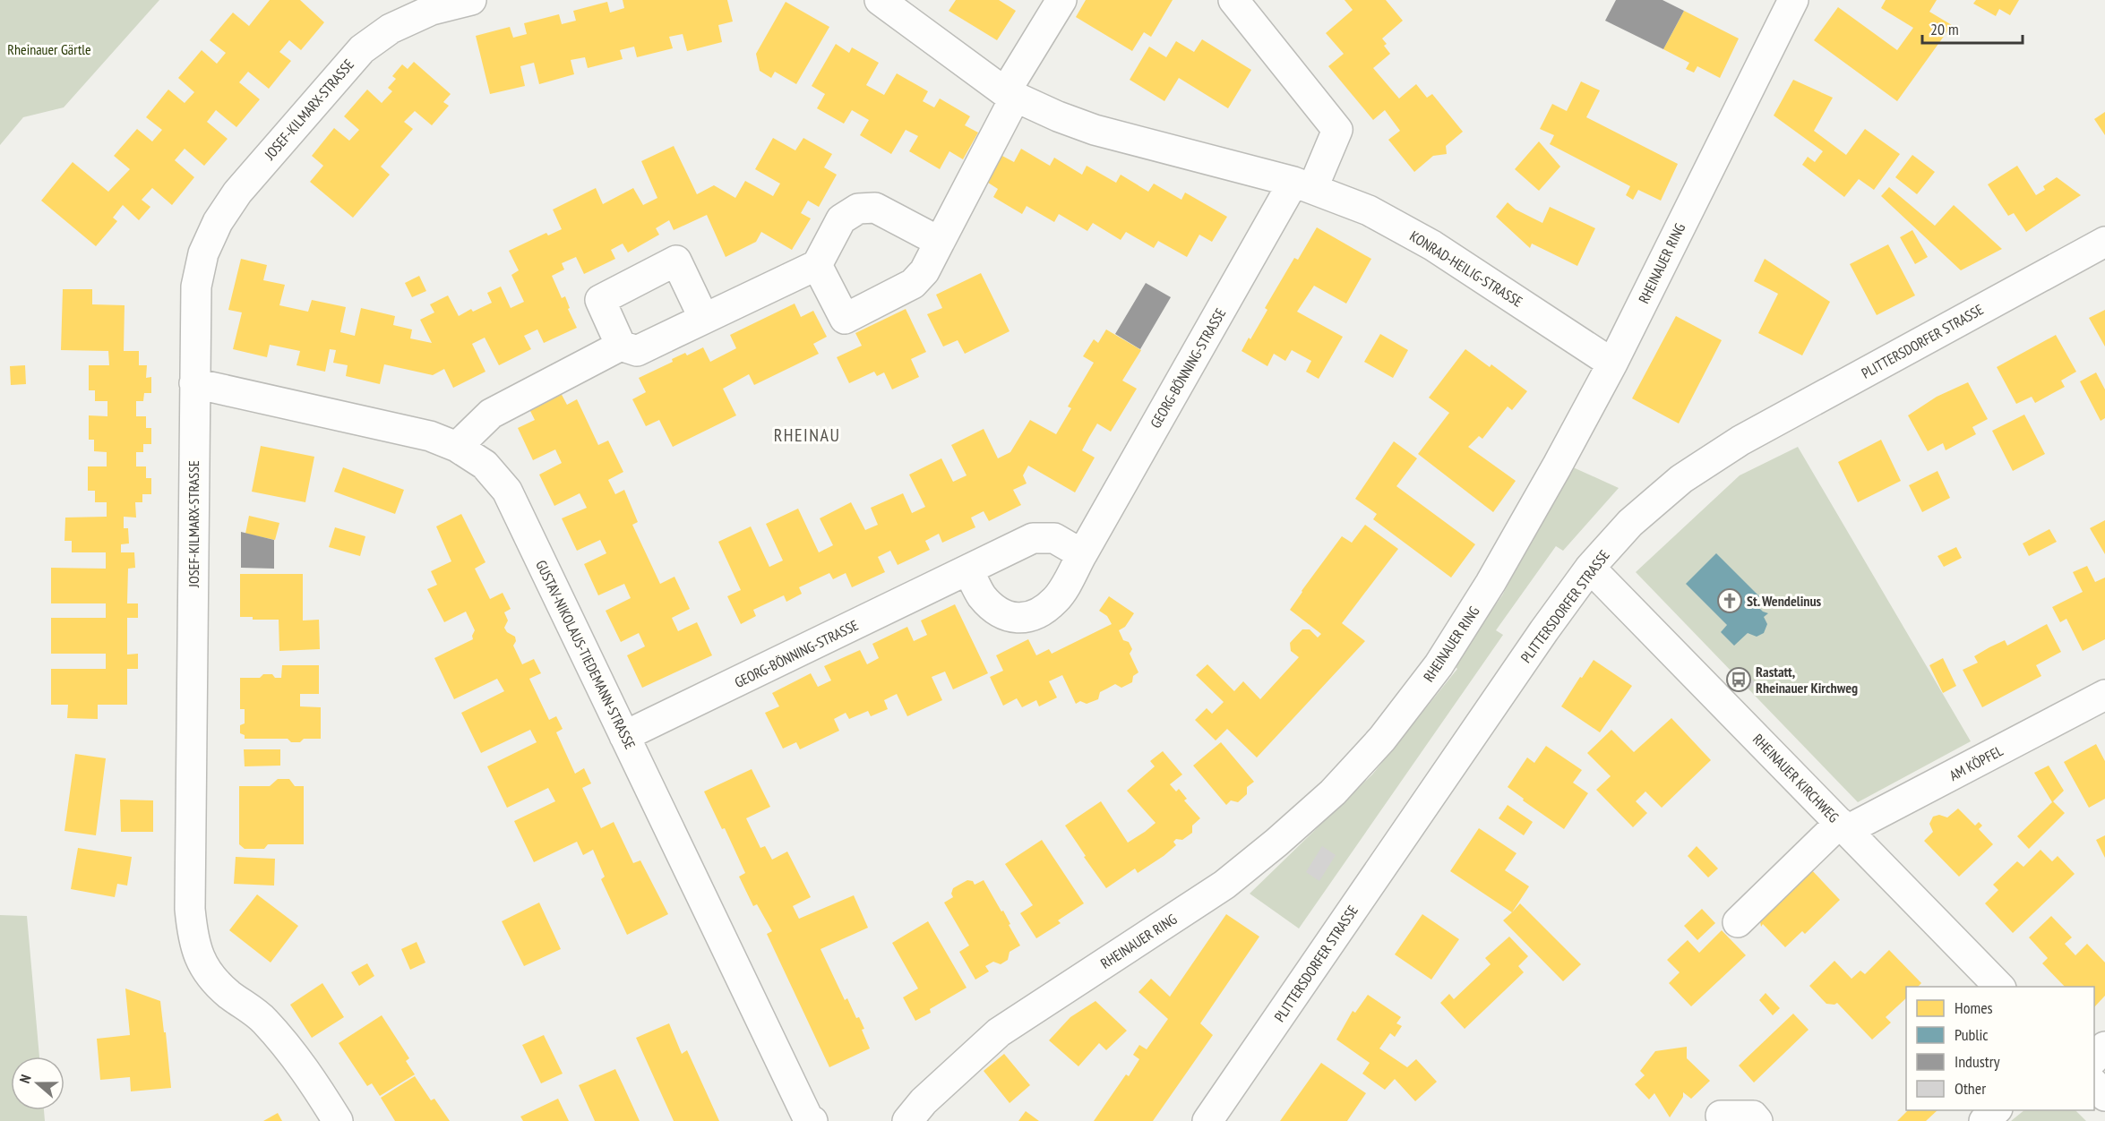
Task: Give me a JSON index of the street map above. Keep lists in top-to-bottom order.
{
  "streets": {
    "street": [
      "JOSEF-KILMARX-STRASSE",
      "RHEINAUER RING",
      "KONRAD-HEILIG-STRASSE",
      "PLITTERSDORFER STRASSE",
      "GEORG-BÖNNING-STRASSE",
      "GUSTAV-NIKOLAUS-TIEDEMANN-STRASSE",
      "AM KÖPFEL",
      "RHEINAUER KIRCHWEG"
    ]
  },
  "crossings": [
    ["JOSEF-KILMARX-STRASSE", "GUSTAV-NIKOLAUS-TIEDEMANN-STRASSE"],
    ["RHEINAUER RING", "KONRAD-HEILIG-STRASSE"],
    ["KONRAD-HEILIG-STRASSE", "GEORG-BÖNNING-STRASSE"],
    ["PLITTERSDORFER STRASSE", "RHEINAUER KIRCHWEG"],
    ["GEORG-BÖNNING-STRASSE", "GUSTAV-NIKOLAUS-TIEDEMANN-STRASSE"],
    ["AM KÖPFEL", "RHEINAUER KIRCHWEG"]
  ],
  "districts": ["RHEINAU"],
  "parks": ["Rheinauer Gärtle"],
  "places": {
    "church": ["St. Wendelinus"],
    "bus stop": ["Rastatt, Rheinauer Kirchweg"]
  },
  "legend": [
    "Homes",
    "Public",
    "Industry",
    "Other"
  ],
  "scale_bar": "20 m",
  "north": "left"
}
